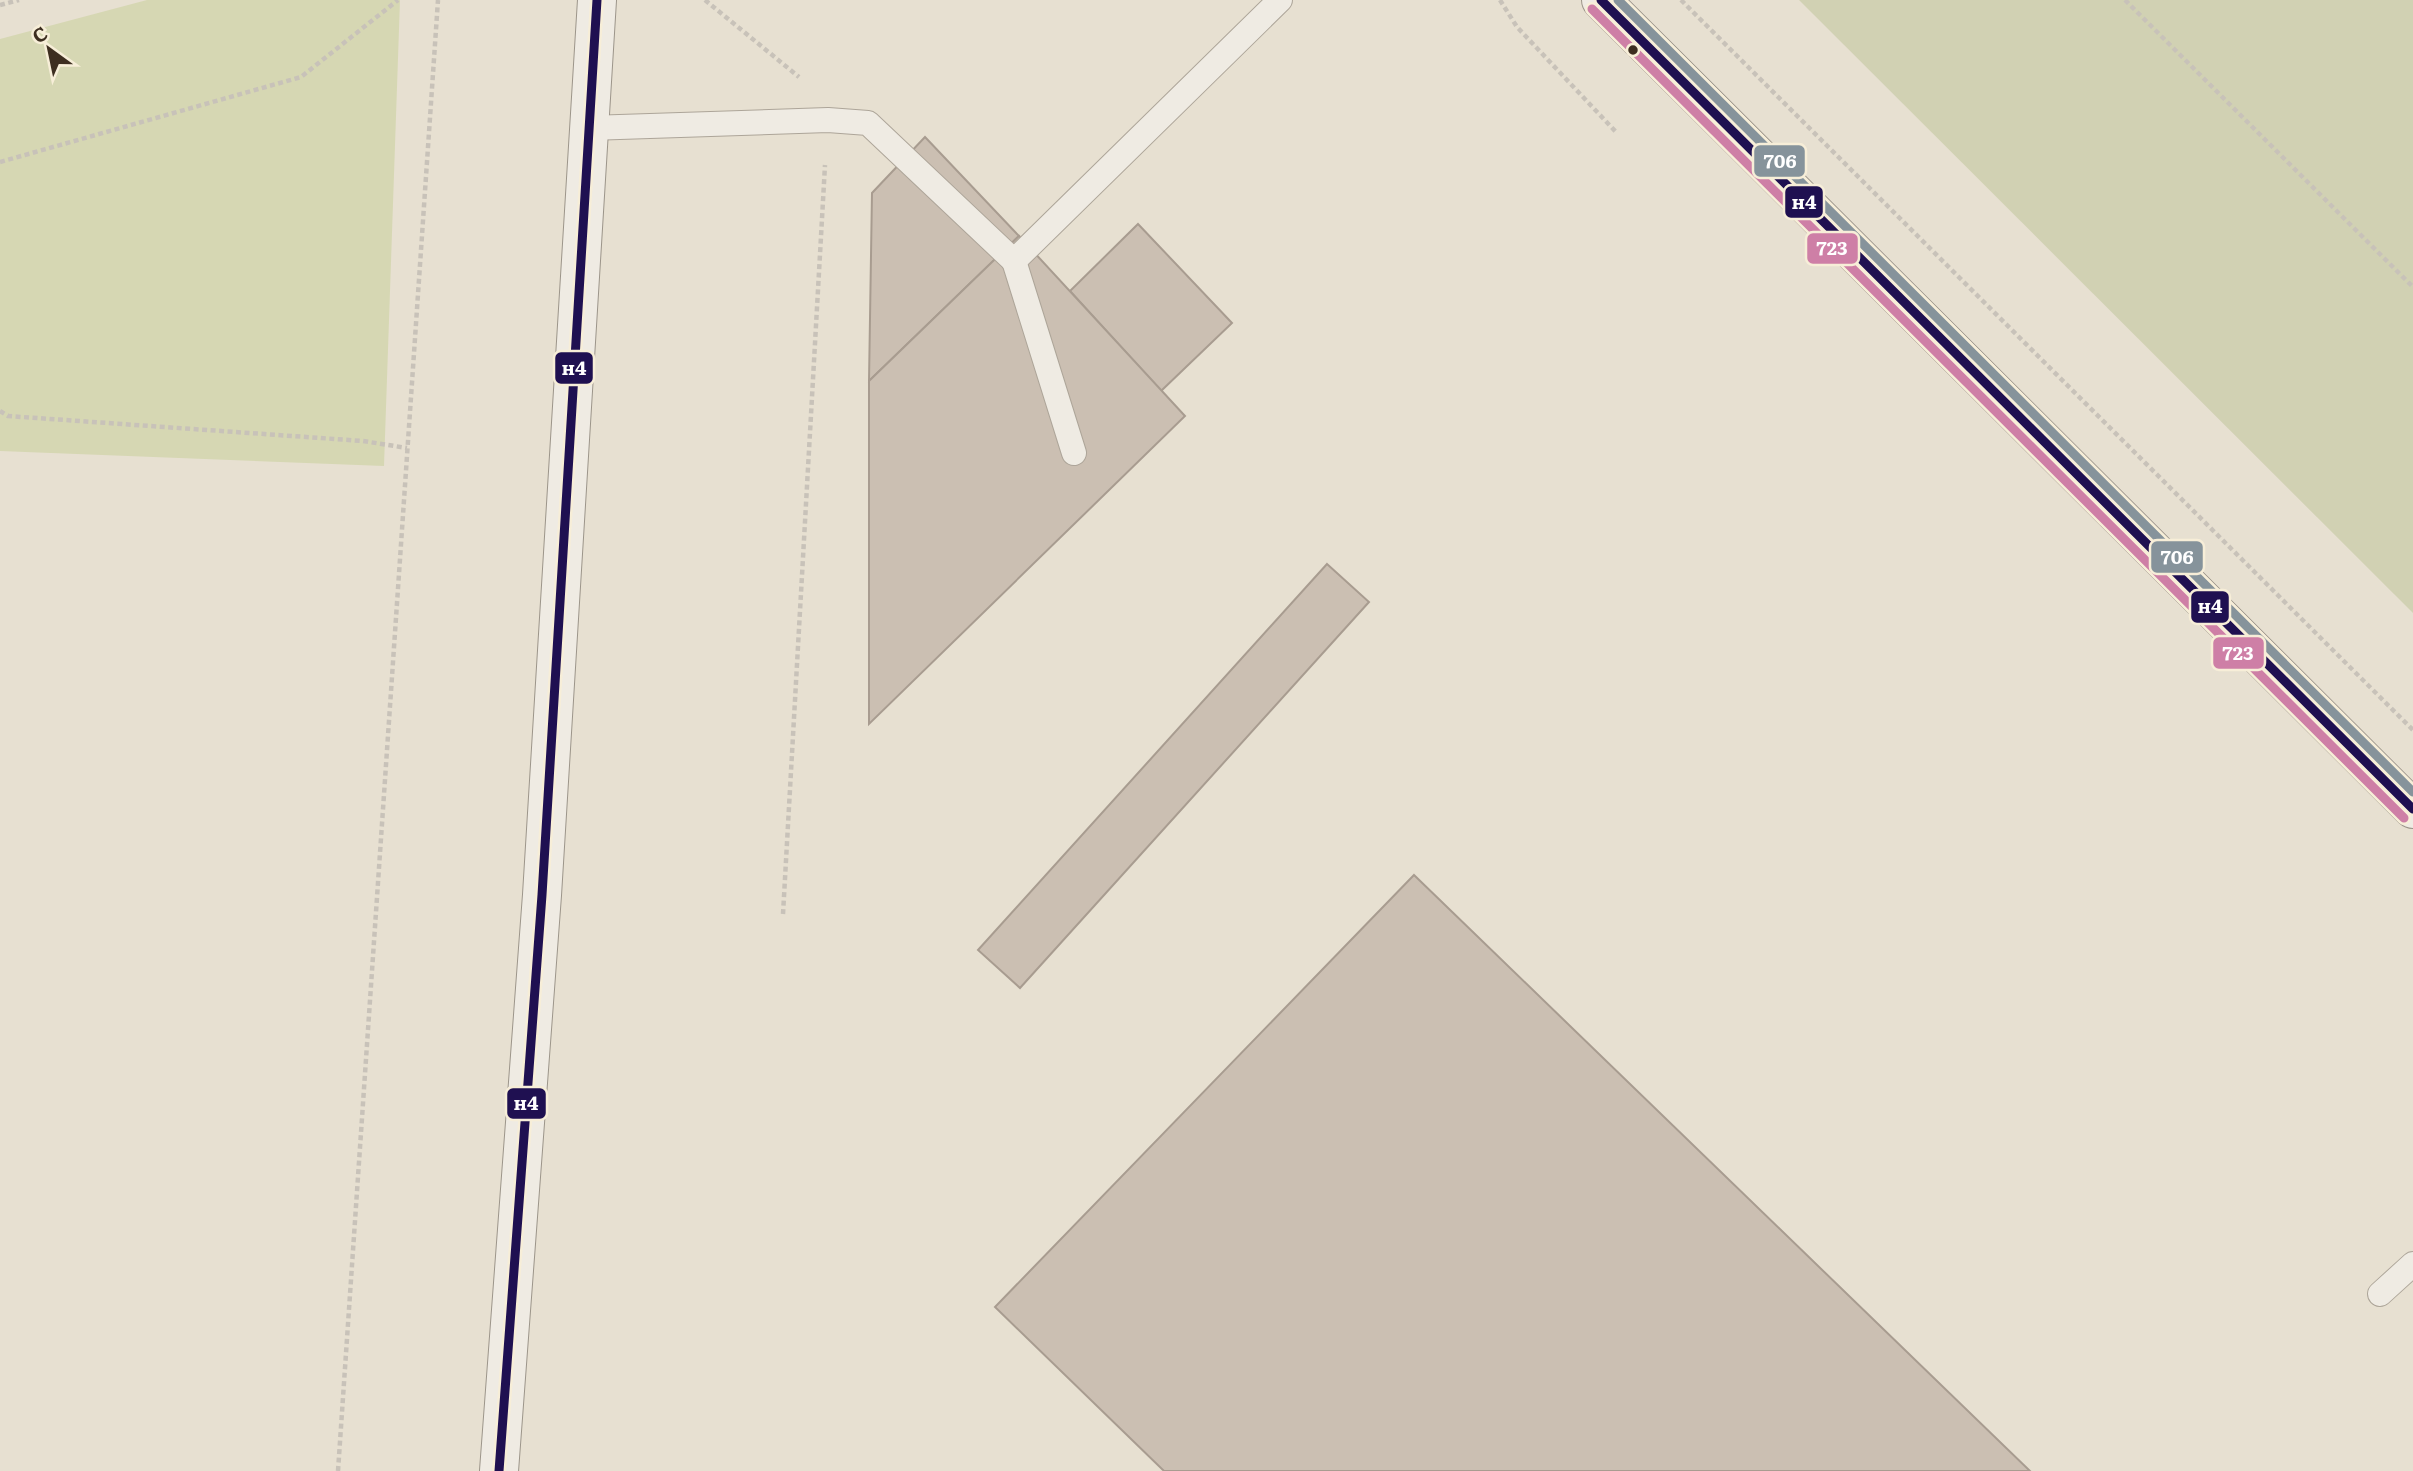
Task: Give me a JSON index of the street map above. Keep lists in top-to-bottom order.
{
  "lines": ["transit line н4", "transit line 706", "transit line 723"],
  "north": "top left"
}
